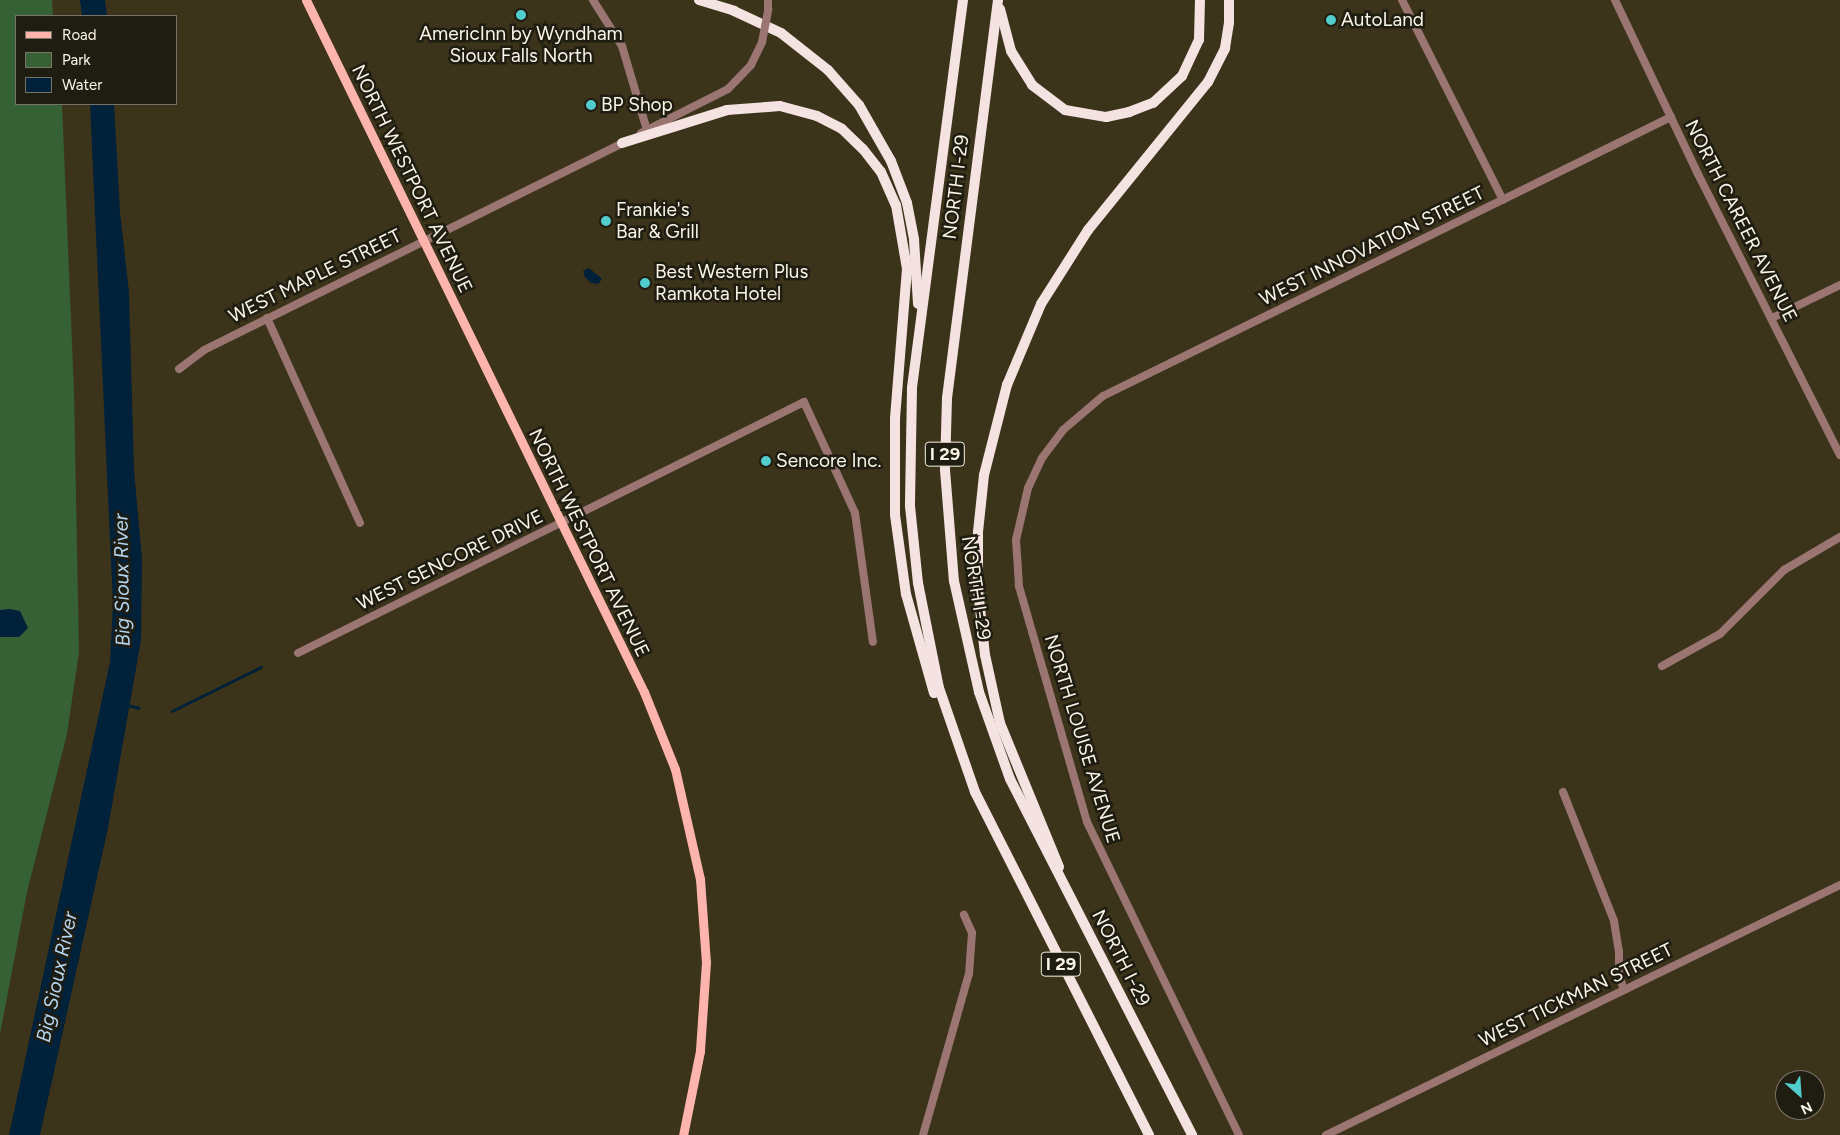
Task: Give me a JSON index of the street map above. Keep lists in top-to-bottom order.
{
  "streets": {
    "highway": ["NORTH I-29", "I 29"],
    "main road": ["NORTH WESTPORT AVENUE"],
    "street": [
      "NORTH CAREER AVENUE",
      "WEST INNOVATION STREET",
      "WEST MAPLE STREET",
      "WEST SENCORE DRIVE",
      "NORTH LOUISE AVENUE",
      "WEST TICKMAN STREET"
    ]
  },
  "crossings": [
    ["NORTH WESTPORT AVENUE", "WEST MAPLE STREET"],
    ["NORTH WESTPORT AVENUE", "WEST SENCORE DRIVE"],
    ["NORTH CAREER AVENUE", "WEST INNOVATION STREET"],
    ["WEST INNOVATION STREET", "NORTH LOUISE AVENUE"]
  ],
  "water": ["Big Sioux River"],
  "places": [
    "AmericInn by Wyndham Sioux Falls North",
    "AutoLand",
    "BP Shop",
    "Frankie's Bar & Grill",
    "Best Western Plus Ramkota Hotel",
    "Sencore Inc."
  ],
  "legend": ["Road", "Park", "Water"],
  "north": "bottom right"
}
